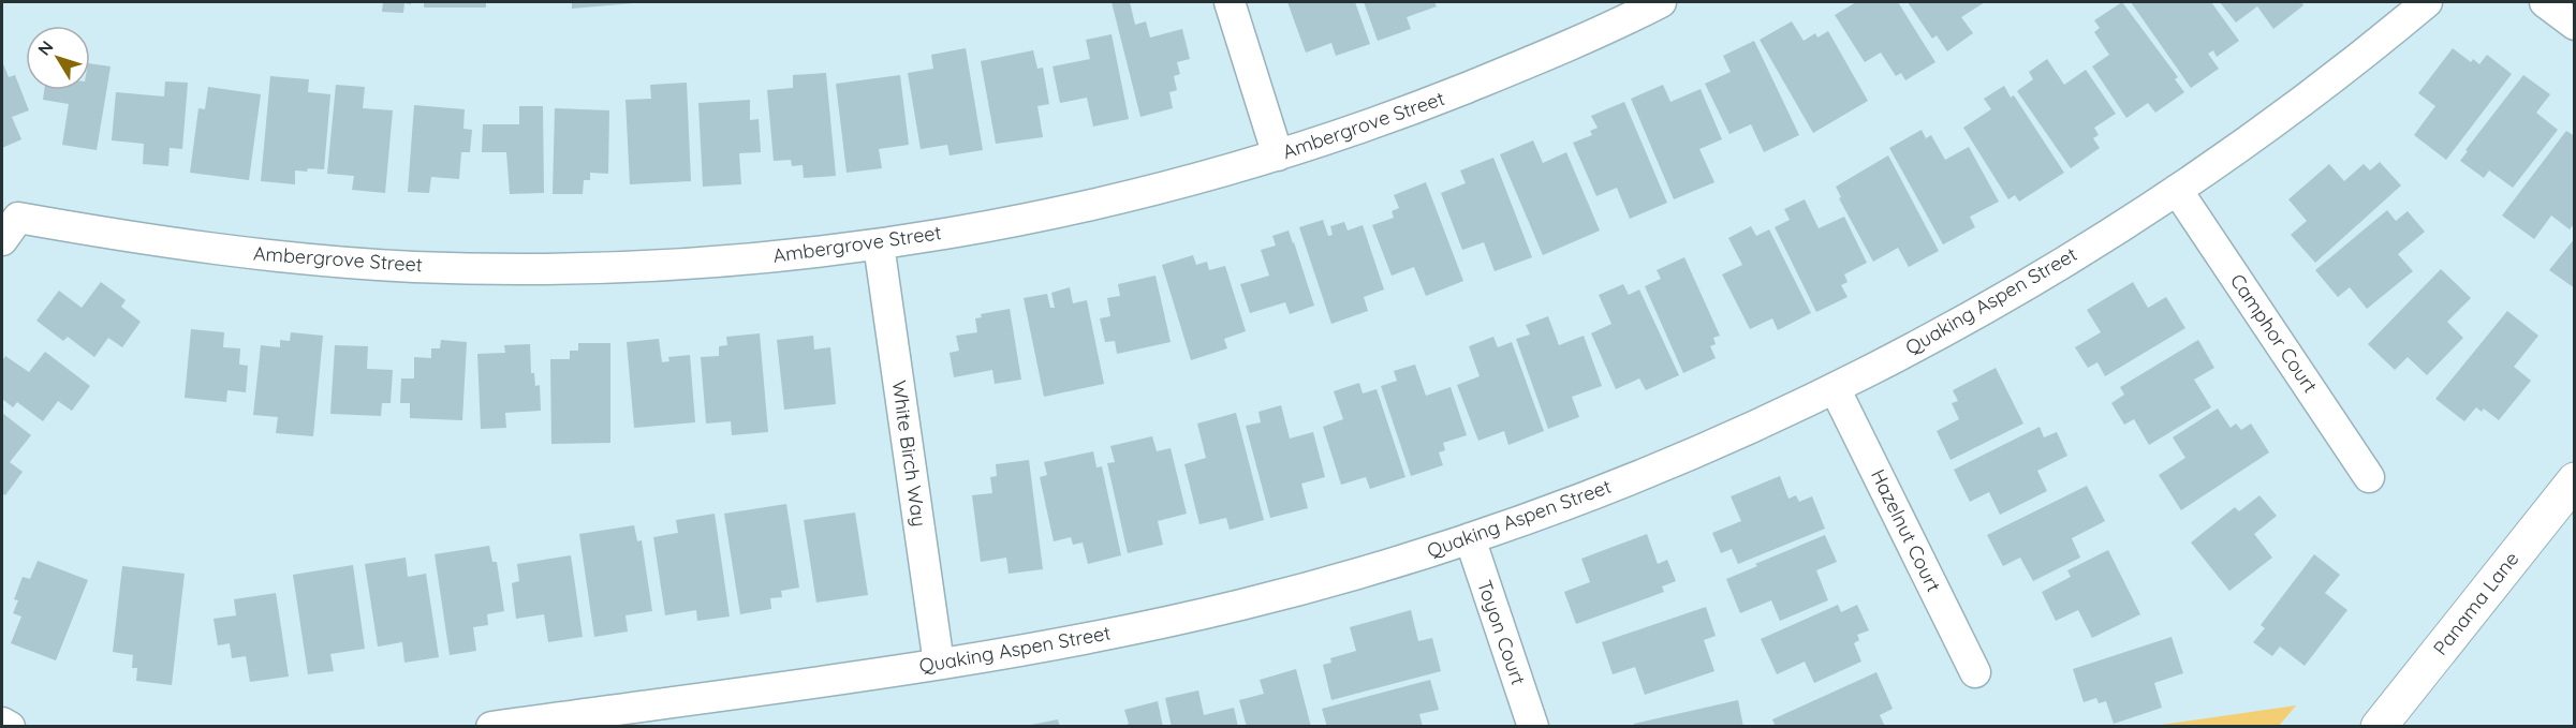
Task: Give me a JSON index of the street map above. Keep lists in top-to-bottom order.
{
  "streets": {
    "main road": ["Panama Lane"],
    "street": [
      "Ambergrove Street",
      "Quaking Aspen Street",
      "Camphor Court",
      "White Birch Way",
      "Hazelnut Court",
      "Toyon Court"
    ]
  },
  "crossings": [
    ["Ambergrove Street", "White Birch Way"],
    ["Quaking Aspen Street", "Camphor Court"],
    ["Quaking Aspen Street", "White Birch Way"],
    ["Quaking Aspen Street", "Hazelnut Court"],
    ["Quaking Aspen Street", "Toyon Court"]
  ],
  "north": "top left"
}
